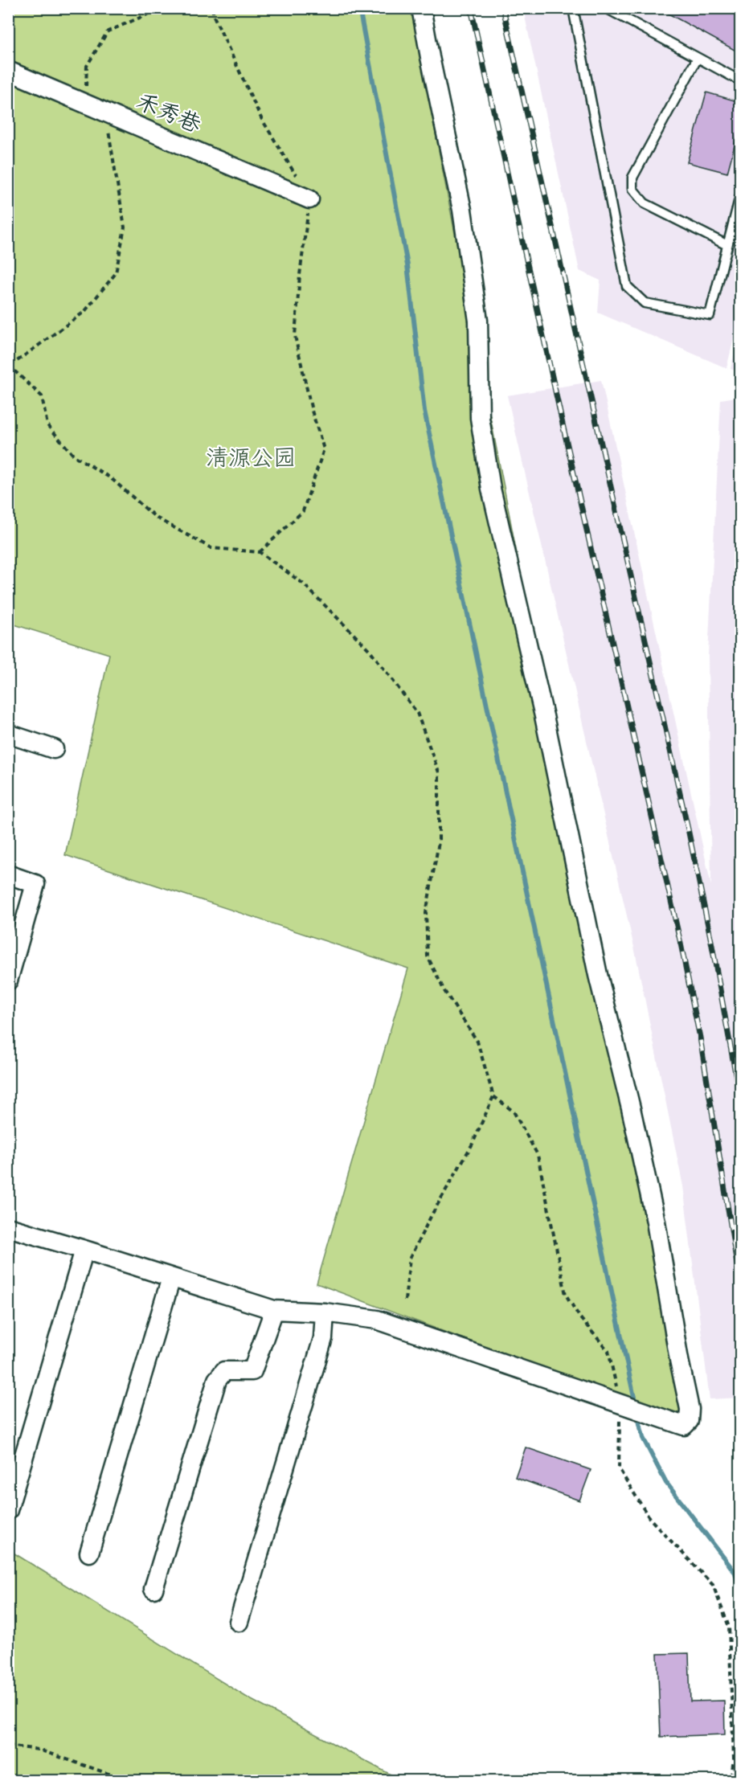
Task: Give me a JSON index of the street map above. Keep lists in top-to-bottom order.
{
  "streets": {
    "street": ["禾秀巷"]
  },
  "parks": ["清源公园"]
}
